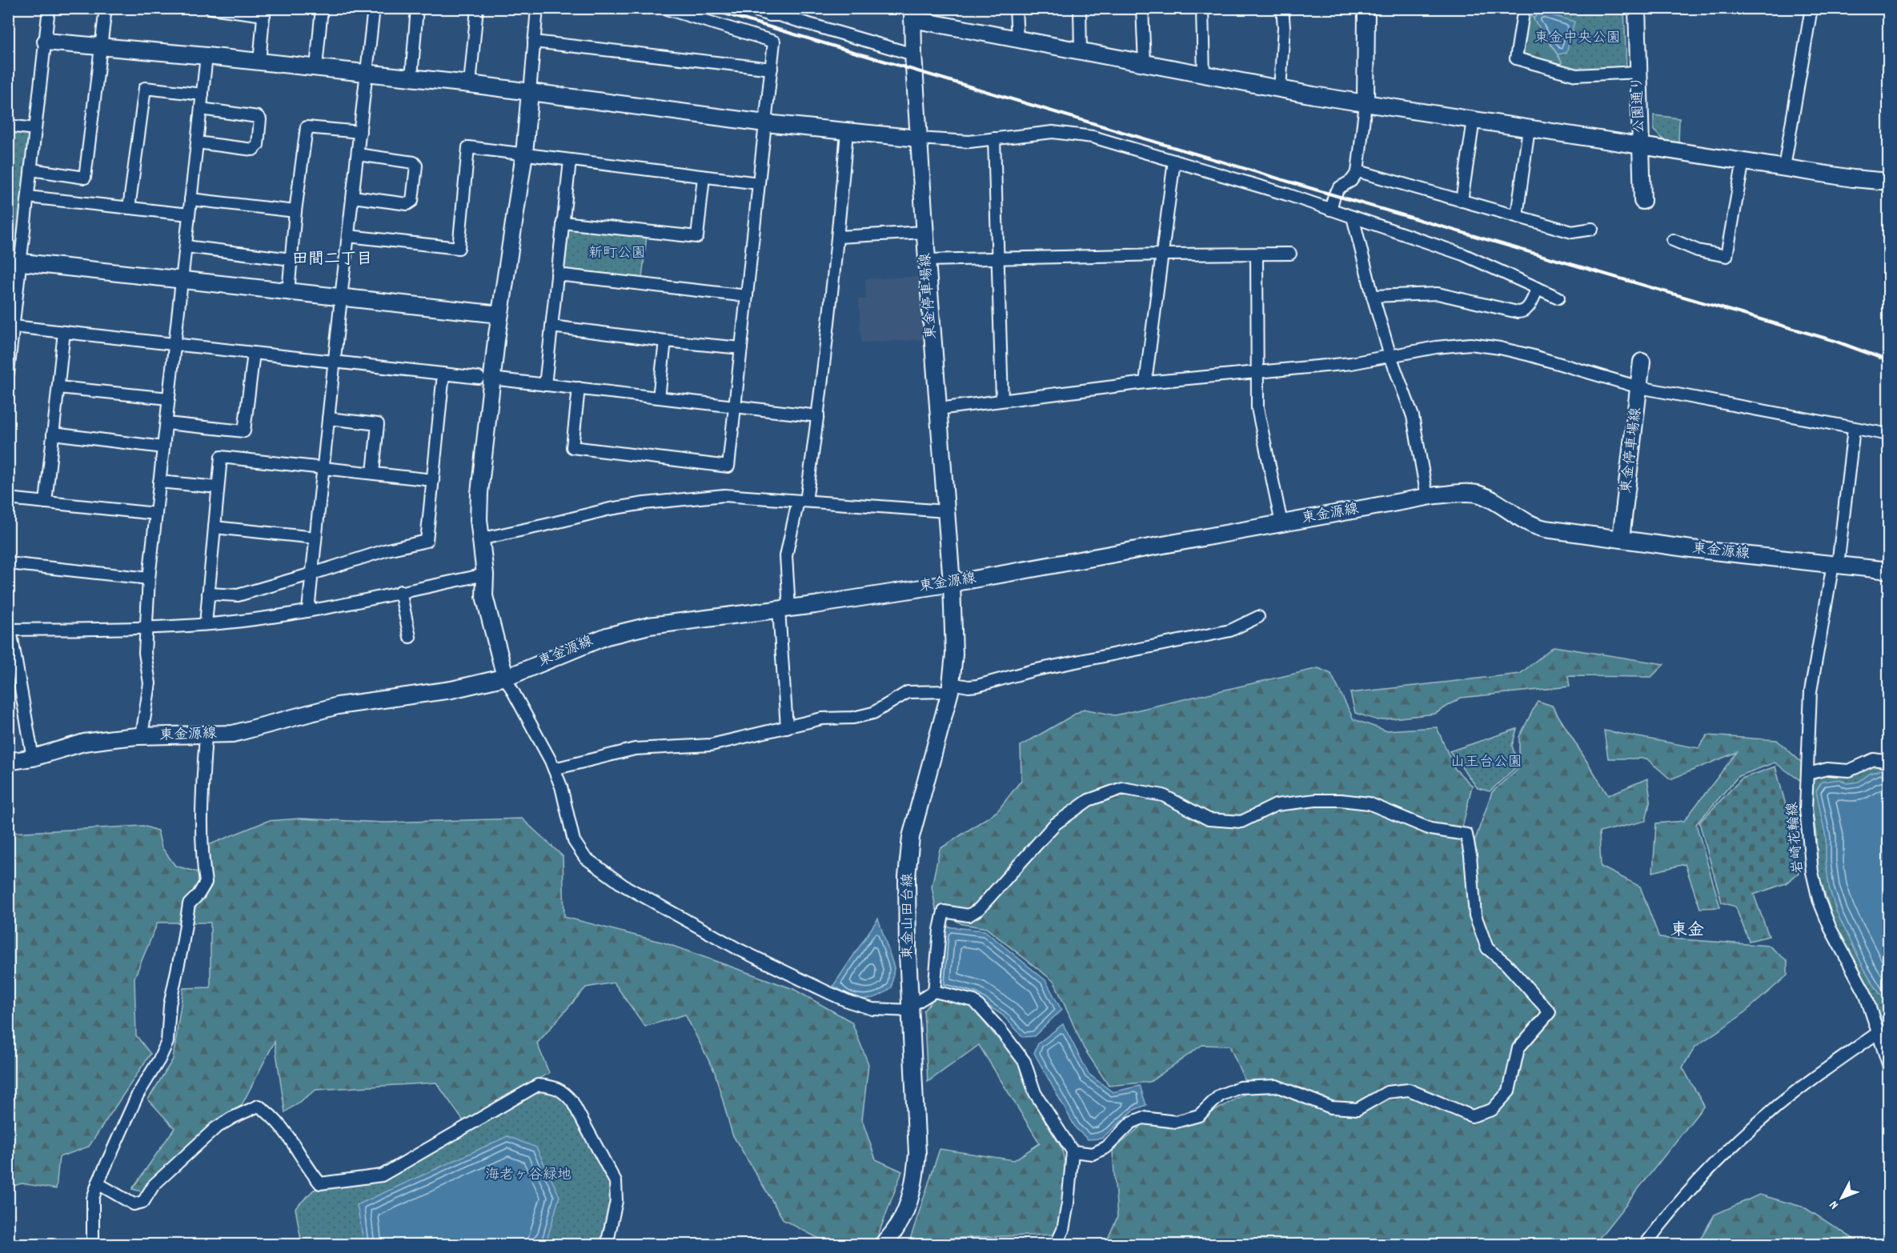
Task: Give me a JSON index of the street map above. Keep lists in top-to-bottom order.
{
  "streets": {
    "main road": [
      "公園通り",
      "東金停車場線",
      "東金源線",
      "東金山田台線"
    ],
    "street": ["岩崎花輪線"]
  },
  "crossings": [
    ["東金停車場線", "東金源線"],
    ["東金停車場線", "東金山田台線"],
    ["東金源線", "岩崎花輪線"],
    ["東金源線", "東金山田台線"]
  ],
  "districts": ["田間二丁目", "東金"],
  "parks": [
    "東金中央公園",
    "新町公園",
    "山王台公園",
    "海老ヶ谷緑地"
  ],
  "north": "bottom left"
}
